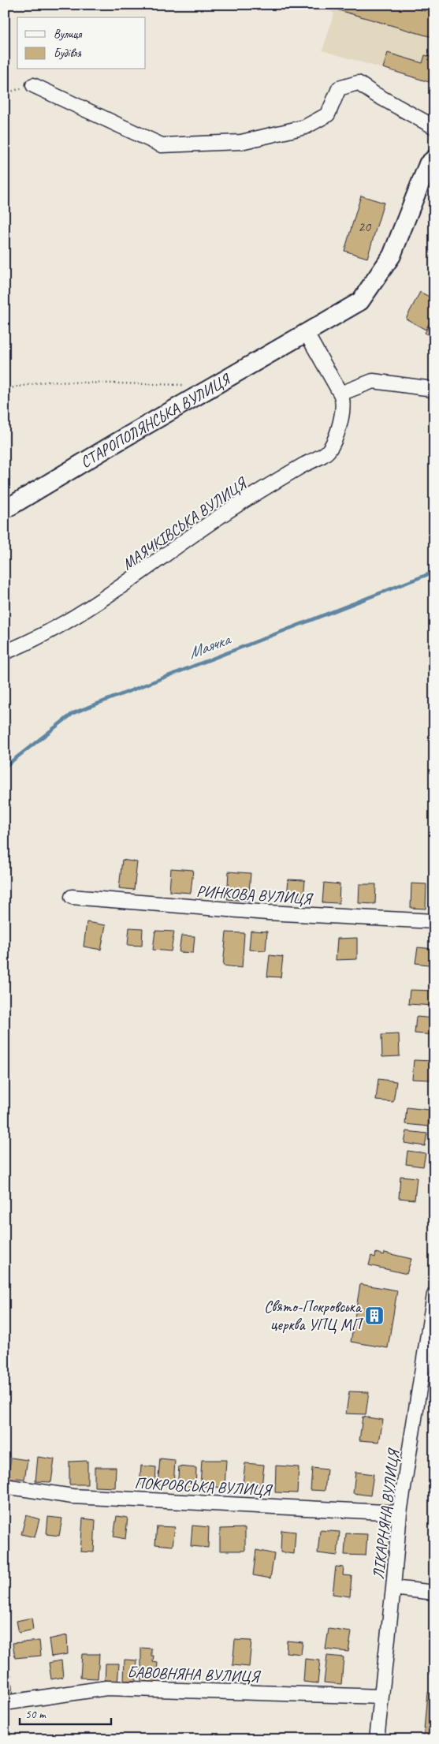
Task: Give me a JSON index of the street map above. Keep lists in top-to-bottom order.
{
  "streets": {
    "street": [
      "СТАРОПОЛЯНСЬКА ВУЛИЦЯ",
      "МАЯЧКІВСЬКА ВУЛИЦЯ",
      "РИНКОВА ВУЛИЦЯ",
      "ПОКРОВСЬКА ВУЛИЦЯ",
      "ЛІКАРНЯНА ВУЛИЦЯ",
      "БАВОВНЯНА ВУЛИЦЯ"
    ]
  },
  "crossings": [
    ["ПОКРОВСЬКА ВУЛИЦЯ", "ЛІКАРНЯНА ВУЛИЦЯ"],
    ["ЛІКАРНЯНА ВУЛИЦЯ", "БАВОВНЯНА ВУЛИЦЯ"]
  ],
  "water": ["Маячка"],
  "places": {
    "building": ["Свято-Покровська церква УПЦ МП"]
  },
  "house_numbers": ["20"],
  "legend": ["Вулиця", "Будівля"],
  "scale_bar": "50 m"
}
